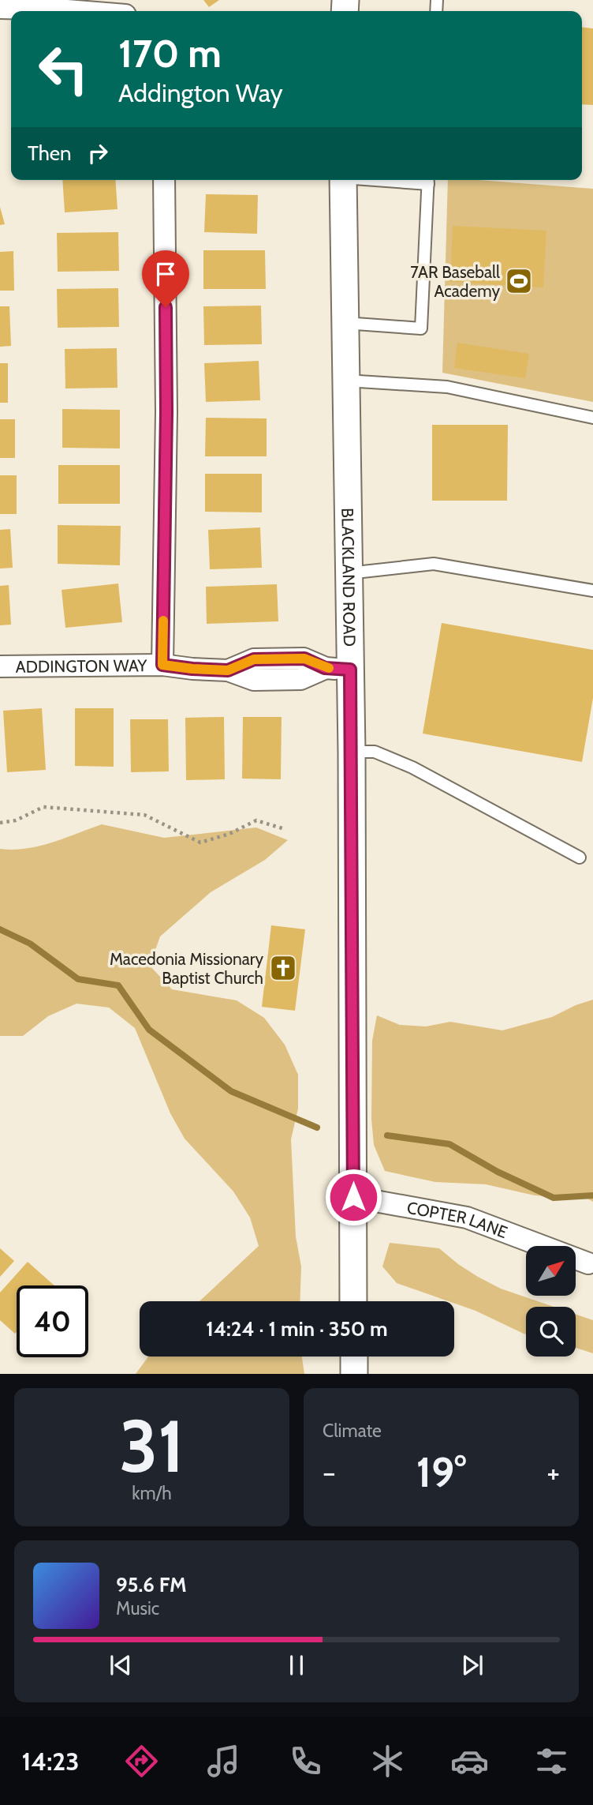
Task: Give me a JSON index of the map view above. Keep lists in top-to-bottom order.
{
  "streets": {
    "street": ["BLACKLAND ROAD", "ADDINGTON WAY", "COPTER LANE"]
  },
  "crossings": [
    ["BLACKLAND ROAD", "ADDINGTON WAY"],
    ["BLACKLAND ROAD", "COPTER LANE"]
  ],
  "places": {
    "sports": ["7AR Baseball Academy"],
    "church": ["Macedonia Missionary Baptist Church"]
  },
  "north": "top right",
  "page": {
    "turn": ["170 m", "Addington Way"],
    "then": "Then",
    "limit": "40",
    "trip": "14:24 · 1 min · 350 m",
    "tile": [
      ["31", "km/h"],
      "Climate"
    ],
    "heat": ["−", "19°", "+"],
    "song": ["95.6 FM", "Music"],
    "tabs": "14:23"
  }
}
